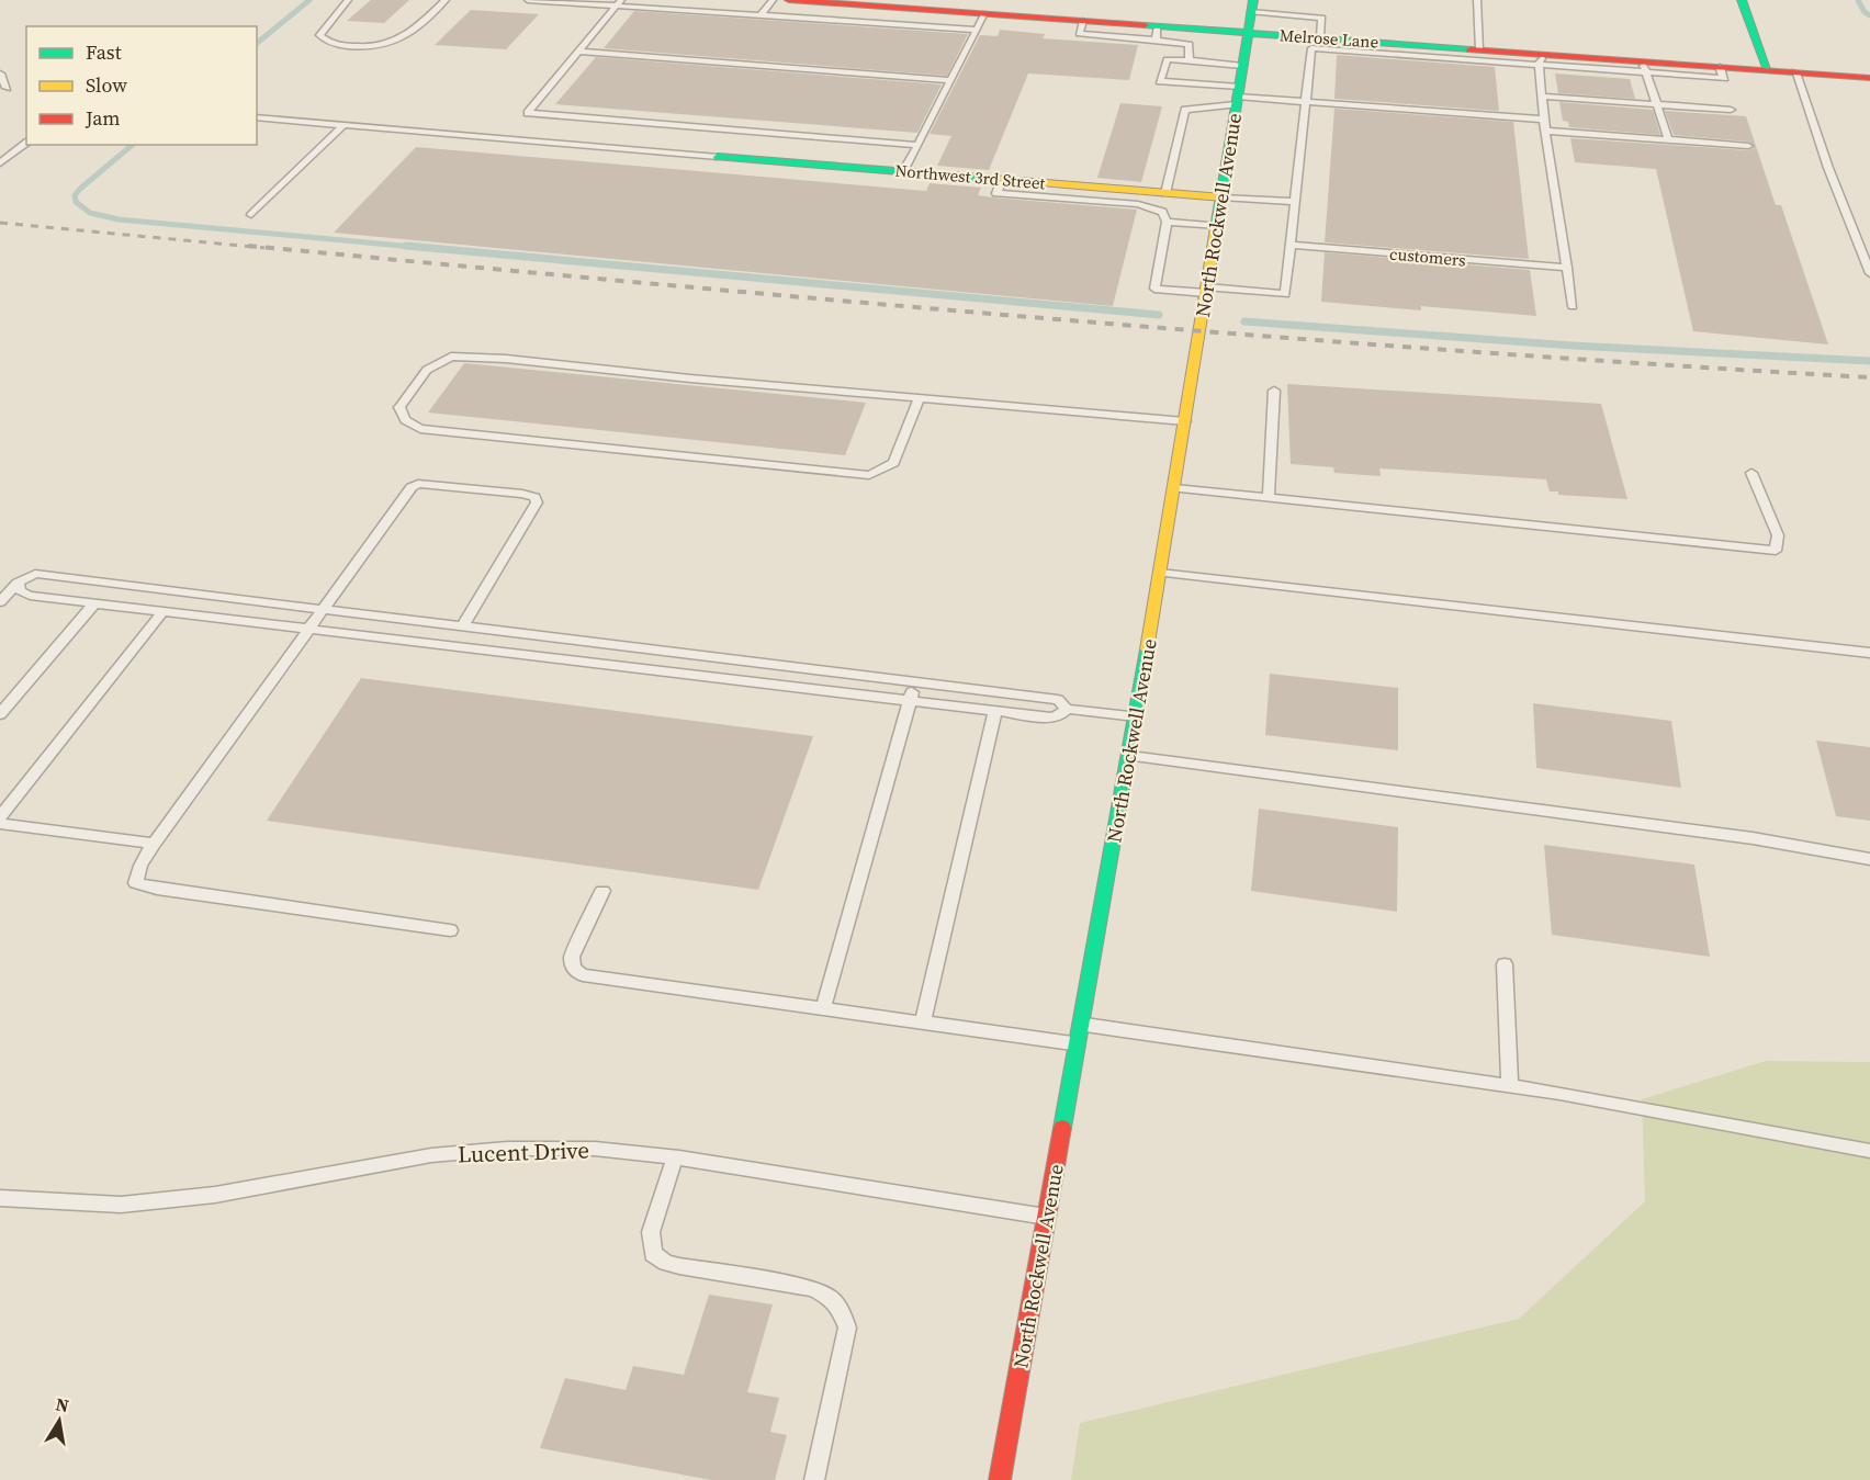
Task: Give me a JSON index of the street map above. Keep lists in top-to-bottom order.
{
  "streets": {
    "street": ["Melrose Lane", "Northwest 3rd Street", "North Rockwell Avenue"],
    "lane": ["customers", "Lucent Drive"]
  },
  "crossings": [
    ["Melrose Lane", "North Rockwell Avenue"],
    ["Northwest 3rd Street", "North Rockwell Avenue"],
    ["North Rockwell Avenue", "Lucent Drive"]
  ],
  "legend": ["Fast", "Slow", "Jam"],
  "north": "top"
}
